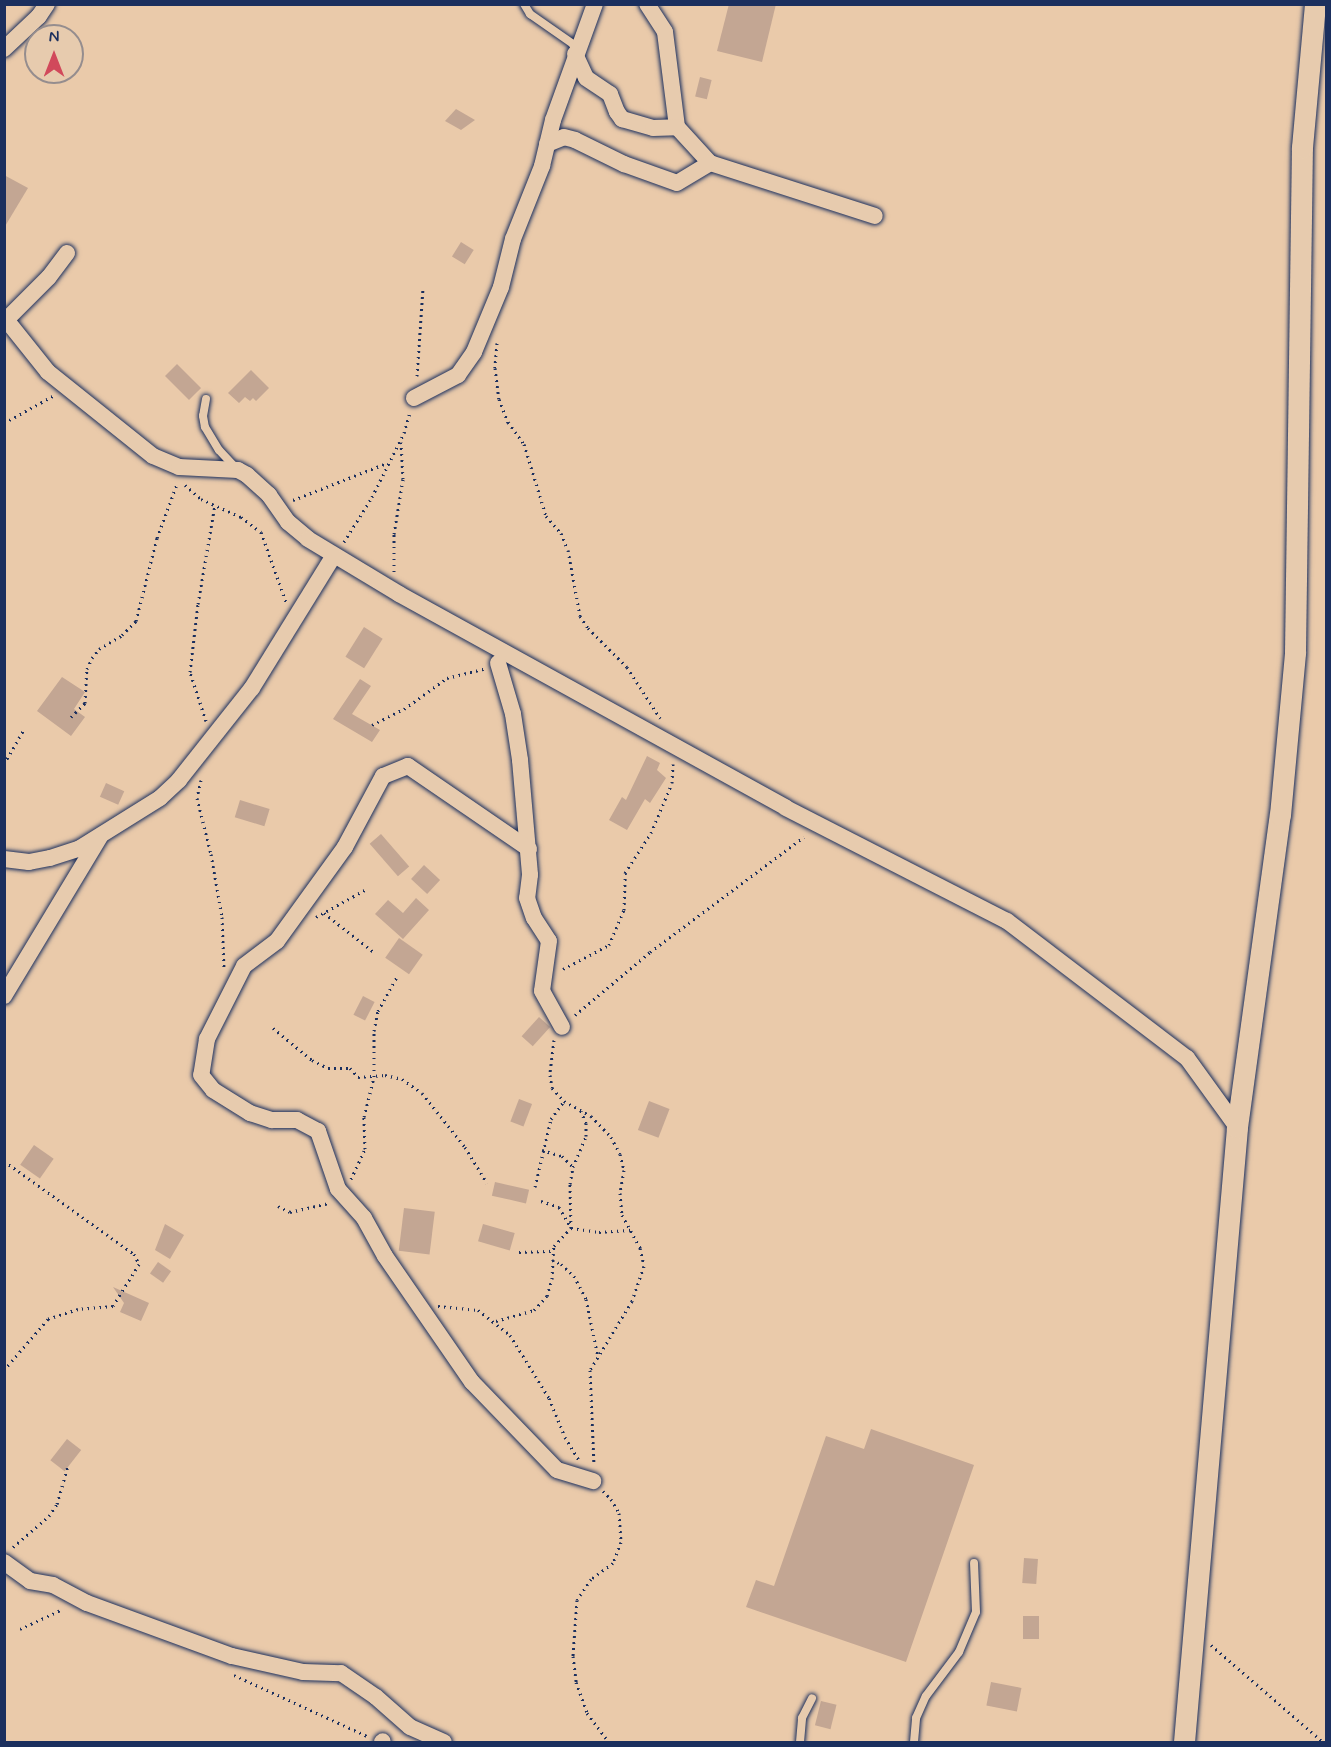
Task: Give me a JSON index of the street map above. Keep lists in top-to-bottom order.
{
  "north": "top"
}
